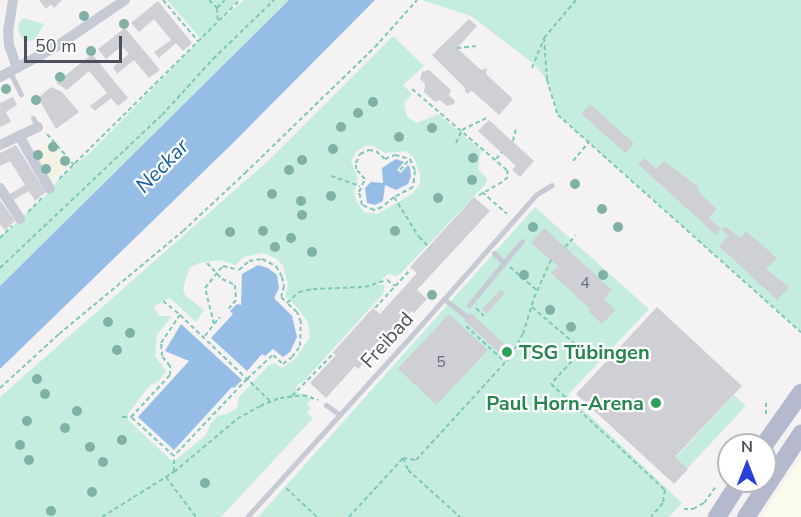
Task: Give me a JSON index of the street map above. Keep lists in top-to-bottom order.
{
  "streets": {
    "lane": ["Freibad"]
  },
  "water": ["Neckar"],
  "places": ["TSG Tübingen", "Paul Horn-Arena"],
  "house_numbers": ["4", "5"],
  "scale_bar": "50 m",
  "north": "top"
}
